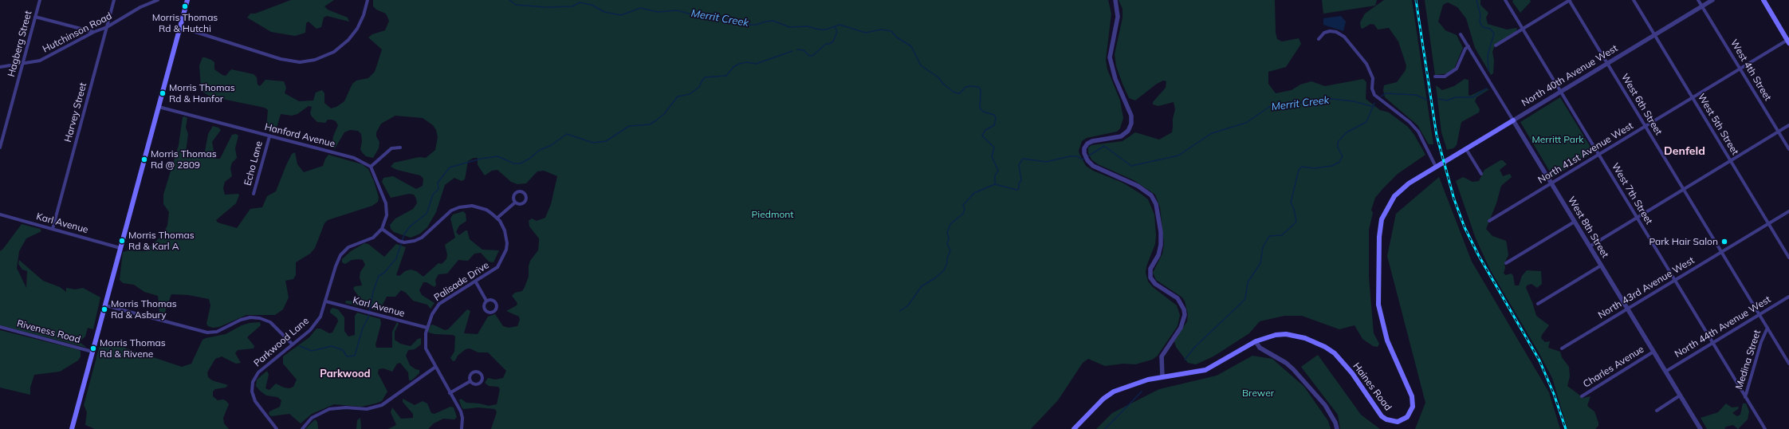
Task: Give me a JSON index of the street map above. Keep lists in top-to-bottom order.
{
  "streets": {
    "main road": ["North 40th Avenue West", "Haines Road"],
    "street": [
      "Hutchinson Road",
      "Hagberg Street",
      "West 4th Street",
      "West 6th Street",
      "Harvey Street",
      "West 5th Street",
      "Hanford Avenue",
      "North 41st Avenue West",
      "Echo Lane",
      "West 7th Street",
      "Karl Avenue",
      "West 8th Street",
      "Palisade Drive",
      "North 43rd Avenue West",
      "North 44th Avenue West",
      "Riveness Road",
      "Parkwood Lane",
      "Medina Street",
      "Charles Avenue"
    ]
  },
  "crossings": [
    ["Hutchinson Road", "Hagberg Street"],
    ["Hutchinson Road", "Harvey Street"],
    ["West 4th Street", "North 40th Avenue West"],
    ["West 4th Street", "North 41st Avenue West"],
    ["North 40th Avenue West", "West 6th Street"],
    ["North 40th Avenue West", "West 5th Street"],
    ["North 40th Avenue West", "West 7th Street"],
    ["North 40th Avenue West", "West 8th Street"],
    ["North 40th Avenue West", "Haines Road"],
    ["West 6th Street", "North 41st Avenue West"],
    ["West 6th Street", "North 43rd Avenue West"],
    ["West 6th Street", "North 44th Avenue West"],
    ["West 6th Street", "Medina Street"],
    ["Harvey Street", "Karl Avenue"],
    ["West 5th Street", "North 41st Avenue West"],
    ["West 5th Street", "North 43rd Avenue West"],
    ["Hanford Avenue", "Echo Lane"],
    ["North 41st Avenue West", "West 7th Street"],
    ["North 41st Avenue West", "West 8th Street"],
    ["West 7th Street", "North 43rd Avenue West"],
    ["West 7th Street", "North 44th Avenue West"],
    ["West 7th Street", "Medina Street"],
    ["Karl Avenue", "Palisade Drive"],
    ["Karl Avenue", "Parkwood Lane"],
    ["West 8th Street", "North 43rd Avenue West"],
    ["West 8th Street", "North 44th Avenue West"],
    ["West 8th Street", "Charles Avenue"],
    ["Palisade Drive", "Parkwood Lane"]
  ],
  "districts": ["Denfeld", "Parkwood"],
  "water": ["Merrit Creek"],
  "parks": ["Merritt Park", "Piedmont", "Brewer"],
  "places": [
    "Morris Thomas Rd & Hutchi",
    "Morris Thomas Rd & Hanfor",
    "Morris Thomas Rd @ 2809",
    "Morris Thomas Rd & Karl A",
    "Park Hair Salon",
    "Morris Thomas Rd & Asbury",
    "Morris Thomas Rd & Rivene"
  ]
}
